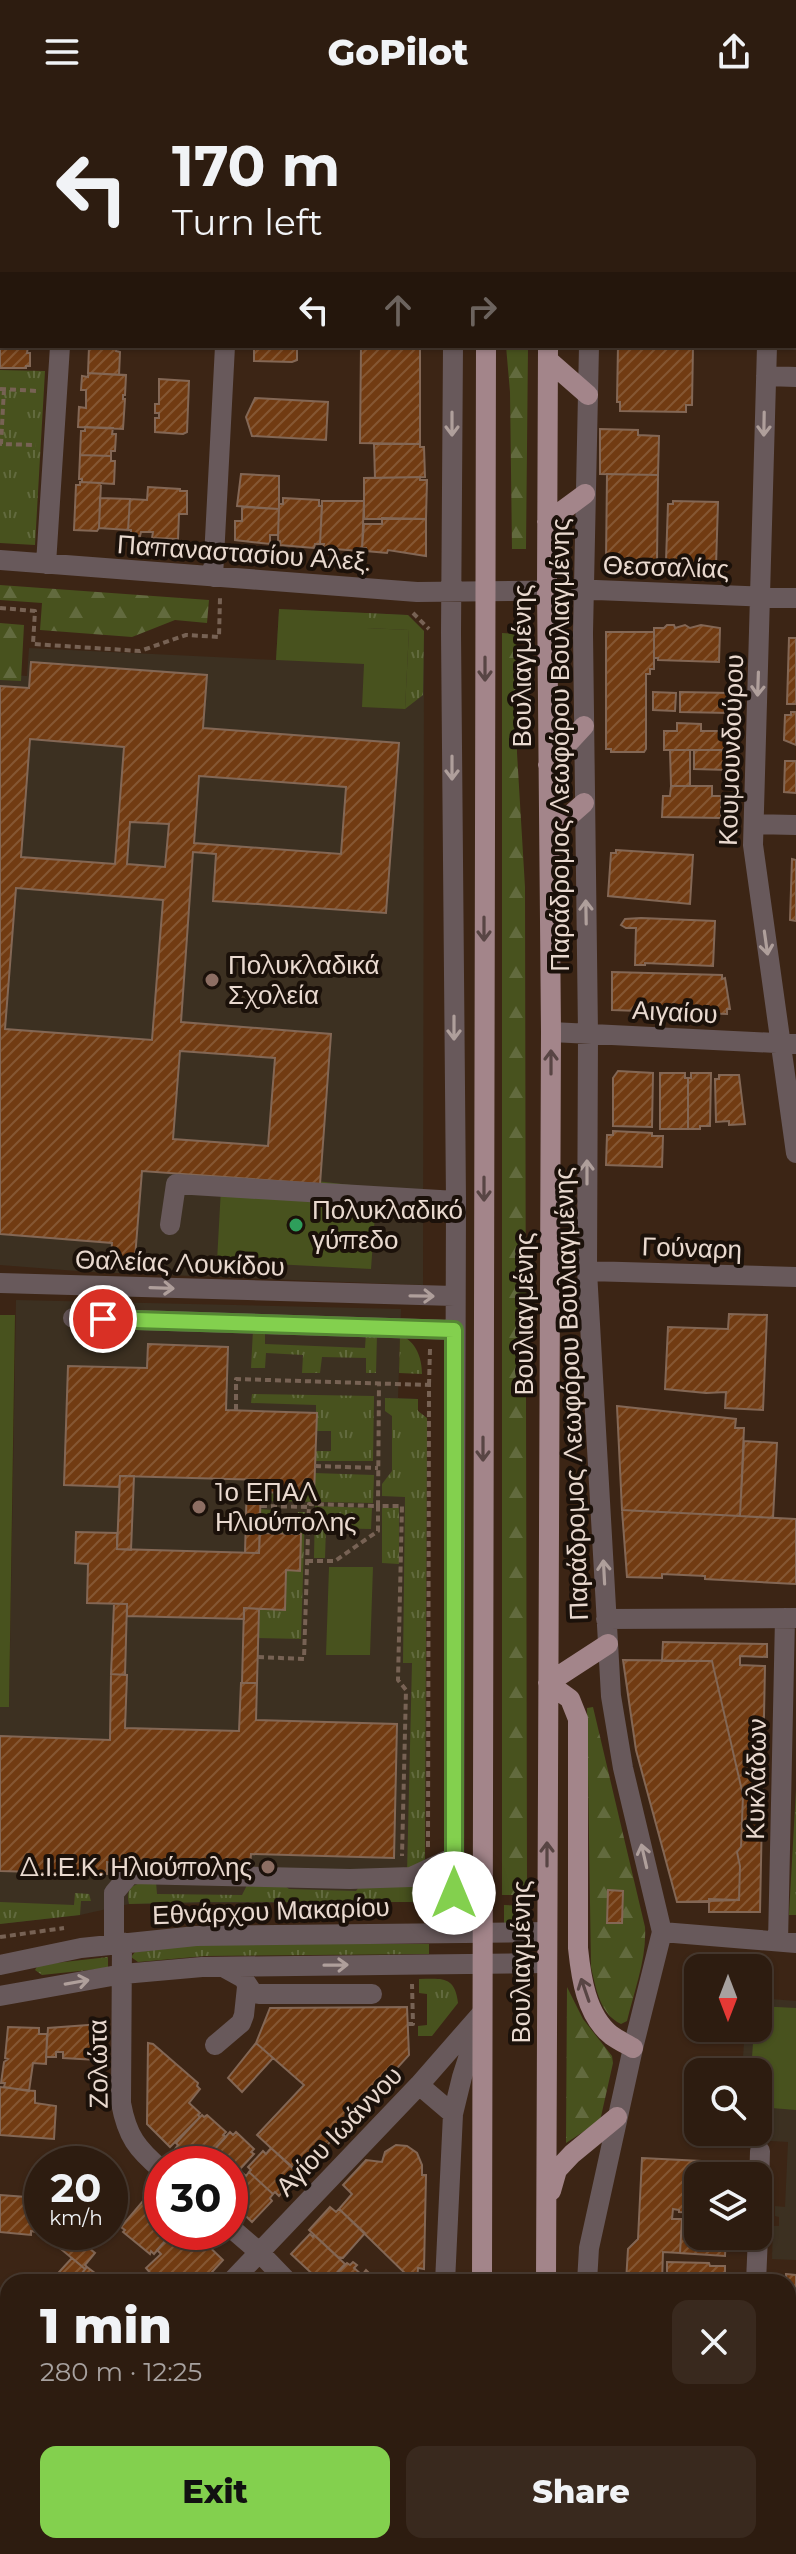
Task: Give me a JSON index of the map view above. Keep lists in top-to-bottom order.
{
  "streets": {
    "main road": ["Βουλιαγμένης"],
    "street": [
      "Παπαναστασίου Αλεξ.",
      "Θεσσαλίας",
      "Παράδρομος Λεωφόρου Βουλιαγμένης",
      "Κουμουνδούρου",
      "Αιγαίου",
      "Γούναρη",
      "Θαλείας Λουκίδου",
      "Κυκλάδων",
      "Εθνάρχου Μακαρίου",
      "Ζολώτα",
      "Αγίου Ιωάννου"
    ]
  },
  "crossings": [
    ["Παπαναστασίου Αλεξ.", "Θεσσαλίας"],
    ["Παπαναστασίου Αλεξ.", "Βουλιαγμένης"],
    ["Θεσσαλίας", "Βουλιαγμένης"],
    ["Θεσσαλίας", "Παράδρομος Λεωφόρου Βουλιαγμένης"],
    ["Θεσσαλίας", "Κουμουνδούρου"],
    ["Βουλιαγμένης", "Αιγαίου"],
    ["Βουλιαγμένης", "Εθνάρχου Μακαρίου"],
    ["Βουλιαγμένης", "Αγίου Ιωάννου"],
    ["Παράδρομος Λεωφόρου Βουλιαγμένης", "Αιγαίου"],
    ["Παράδρομος Λεωφόρου Βουλιαγμένης", "Γούναρη"],
    ["Κουμουνδούρου", "Αιγαίου"],
    ["Εθνάρχου Μακαρίου", "Ζολώτα"]
  ],
  "one_way": ["Κουμουνδούρου"],
  "places": [
    "Πολυκλαδικά Σχολεία",
    "Πολυκλαδικό γύπεδο",
    "1ο ΕΠΑΛ Ηλιούπολης",
    "Δ.Ι.Ε.Κ. Ηλιούπολης"
  ],
  "north": "bottom",
  "page": {
    "header": "GoPilot",
    "turn": ["170 m", "Turn left"],
    "speed": "20 km/h",
    "limit": "30",
    "heading": ["1 min", "280 m · 12:25"],
    "buttons": ["Exit", "Share"]
  }
}
